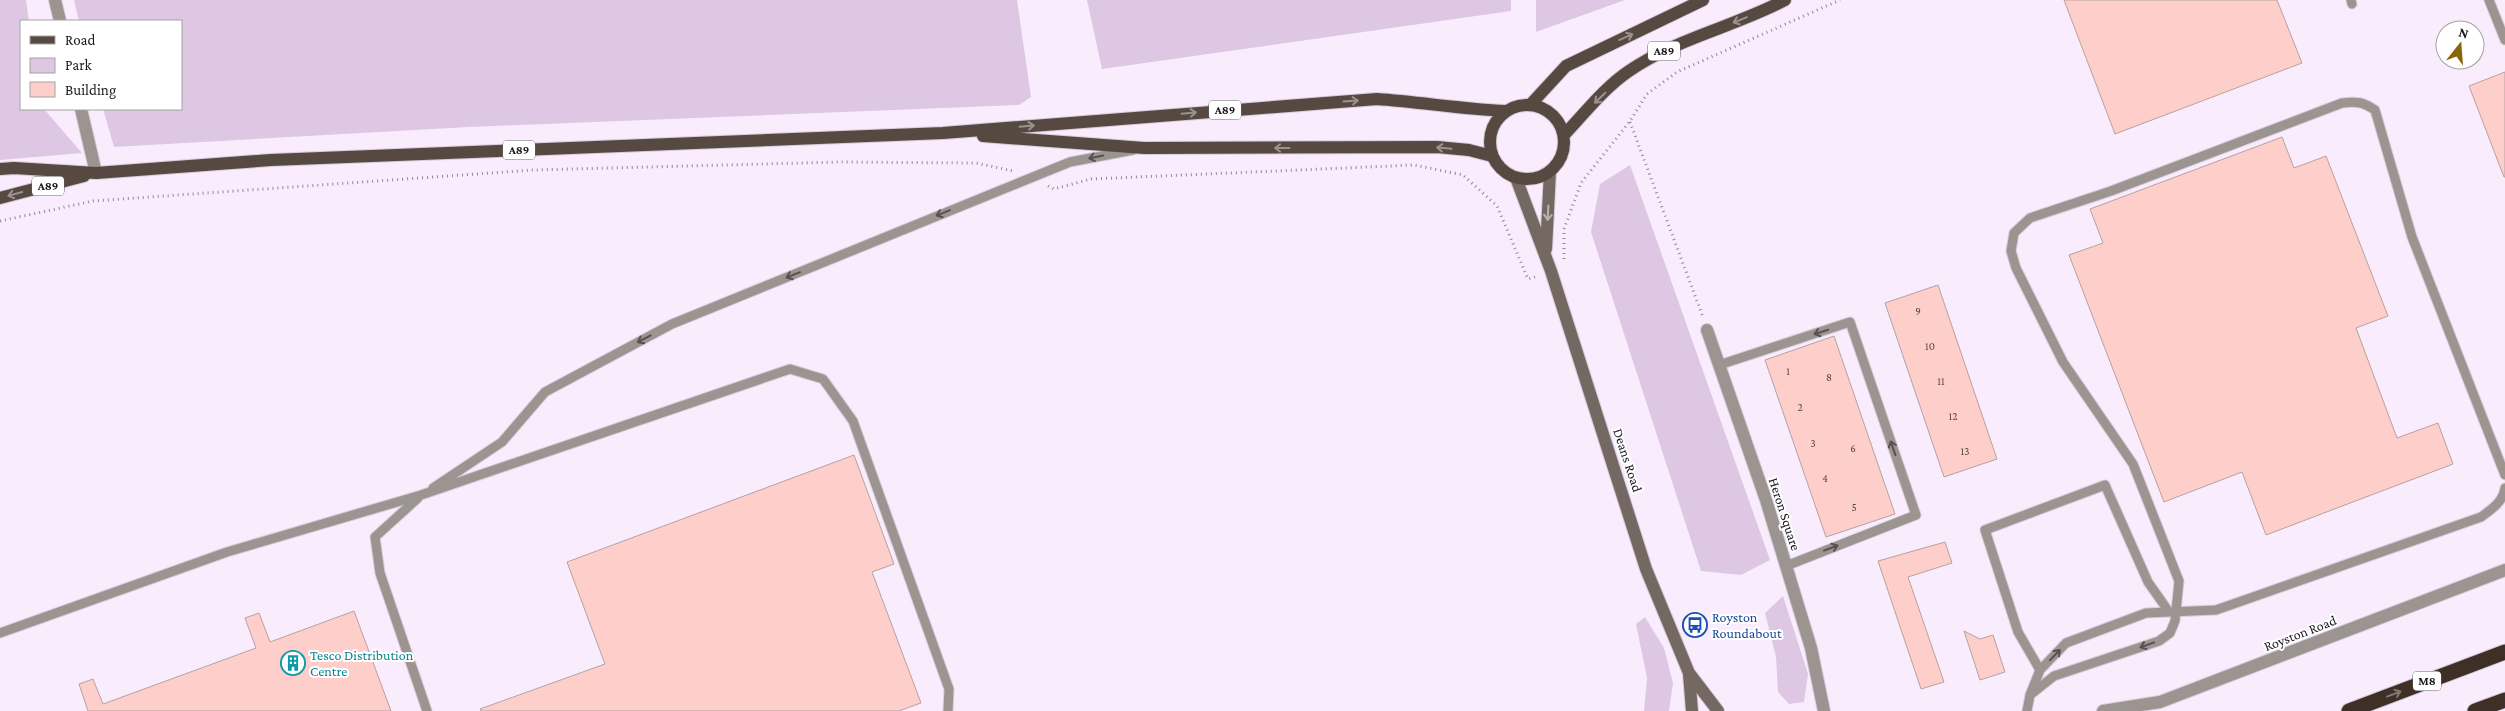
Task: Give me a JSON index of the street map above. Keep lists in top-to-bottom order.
{
  "streets": {
    "highway": ["M8"],
    "main road": ["A89"],
    "street": ["Deans Road", "Heron Square", "Royston Road"]
  },
  "crossings": [
    ["A89", "Deans Road"]
  ],
  "places": {
    "bus stop": ["Royston Roundabout"],
    "building": ["Tesco Distribution Centre"]
  },
  "house_numbers": [
    "9",
    "10",
    "1",
    "8",
    "11",
    "2",
    "12",
    "3",
    "6",
    "13",
    "4",
    "5"
  ],
  "legend": ["Road", "Park", "Building"],
  "north": "top"
}
